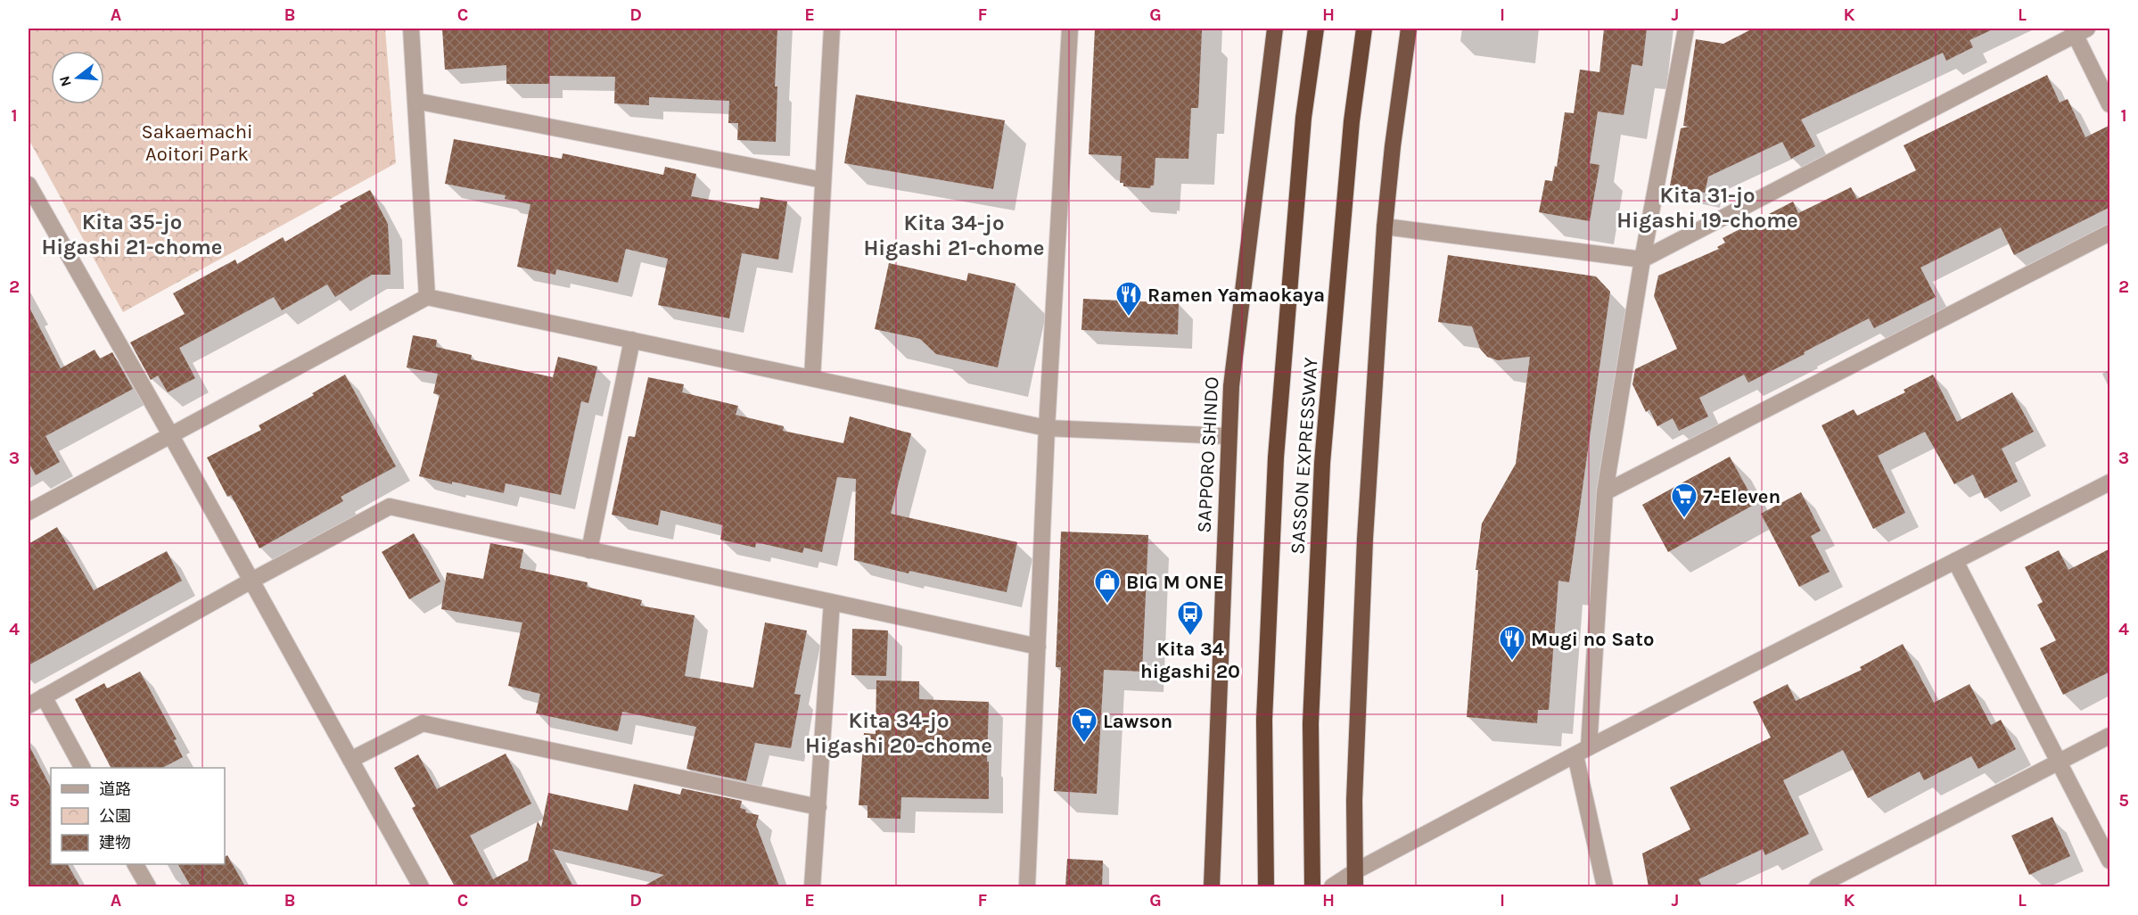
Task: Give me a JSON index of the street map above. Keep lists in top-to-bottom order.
{
  "streets": {
    "highway": ["SAPPORO SHINDO", "SASSON EXPRESSWAY"]
  },
  "districts": [
    "Kita 31-jo Higashi 19-chome",
    "Kita 35-jo Higashi 21-chome",
    "Kita 34-jo Higashi 21-chome",
    "Kita 34-jo Higashi 20-chome"
  ],
  "parks": ["Sakaemachi Aoitori Park"],
  "places": {
    "restaurant": ["Ramen Yamaokaya", "Mugi no Sato"],
    "supermarket": ["7-Eleven", "Lawson"],
    "shop": ["BIG M ONE"],
    "bus stop": ["Kita 34 higashi 20"]
  },
  "legend": ["道路", "公園", "建物"],
  "north": "left",
  "grid": {
    "columns": [
      "A",
      "B",
      "C",
      "D",
      "E",
      "F",
      "G",
      "H",
      "I",
      "J",
      "K",
      "L"
    ],
    "rows": [
      "1",
      "2",
      "3",
      "4",
      "5"
    ]
  }
}
